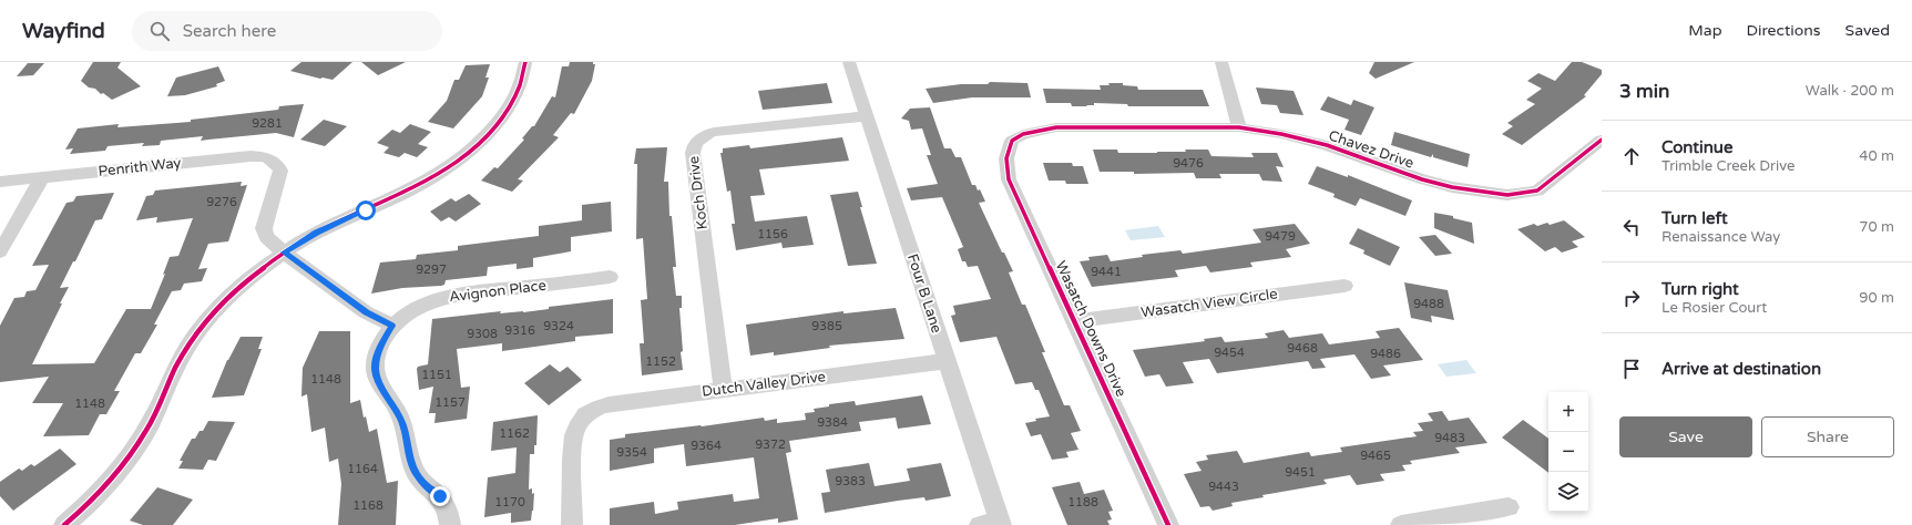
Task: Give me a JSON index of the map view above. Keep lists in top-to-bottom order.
{
  "streets": {
    "street": [
      "Chavez Drive",
      "Penrith Way",
      "Koch Drive",
      "Avignon Place",
      "Four B Lane",
      "Wasatch View Circle",
      "Wasatch Downs Drive",
      "Dutch Valley Drive"
    ]
  },
  "crossings": [
    ["Chavez Drive", "Wasatch Downs Drive"],
    ["Koch Drive", "Four B Lane"],
    ["Koch Drive", "Dutch Valley Drive"],
    ["Four B Lane", "Dutch Valley Drive"],
    ["Wasatch View Circle", "Wasatch Downs Drive"]
  ],
  "house_numbers": [
    "9281",
    "9476",
    "9276",
    "1156",
    "9479",
    "9297",
    "9441",
    "9488",
    "9324",
    "9385",
    "9316",
    "9308",
    "9468",
    "9454",
    "9486",
    "1152",
    "1151",
    "1148",
    "1157",
    "1148",
    "9384",
    "1162",
    "9483",
    "9372",
    "9364",
    "9354",
    "9465",
    "1164",
    "9451",
    "9383",
    "9443",
    "1170",
    "1188",
    "1168"
  ],
  "page": {
    "header": "Wayfind",
    "search": "Search here",
    "nav": ["Map", "Directions", "Saved"],
    "heading": ["3 min", "Walk · 200 m"],
    "list": [
      ["Continue", "Trimble Creek Drive", "40 m"],
      ["Turn left", "Renaissance Way", "70 m"],
      ["Turn right", "Le Rosier Court", "90 m"],
      "Arrive at destination"
    ],
    "map_buttons": ["+", "−"],
    "buttons": ["Save", "Share"]
  }
}
